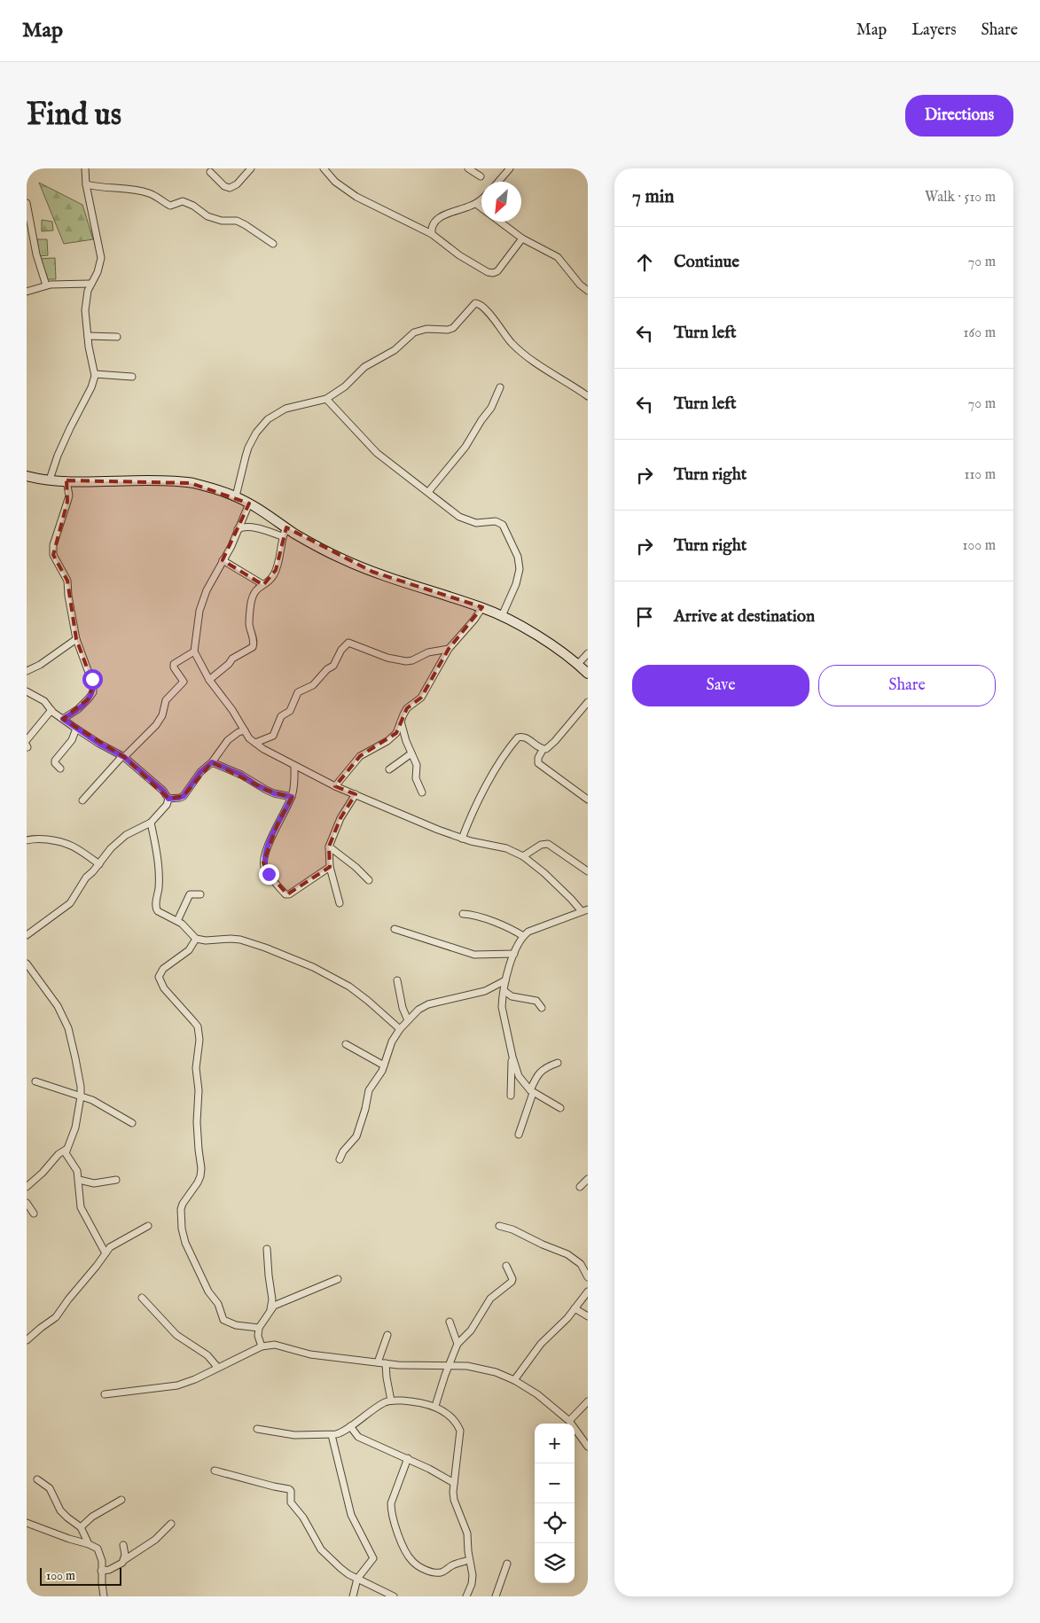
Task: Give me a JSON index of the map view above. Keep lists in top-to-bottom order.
{
  "scale_bar": "100 m",
  "north": "bottom left",
  "page": {
    "header": "Map",
    "nav": ["Map", "Layers", "Share"],
    "buttons": [
      "Directions",
      ["Save", "Share"]
    ],
    "title": "Find us",
    "heading": ["7 min", "Walk · 510 m"],
    "list": [
      ["Continue", "70 m"],
      ["Turn left", "160 m"],
      ["Turn left", "70 m"],
      ["Turn right", "110 m"],
      ["Turn right", "100 m"],
      "Arrive at destination"
    ],
    "map_buttons": ["+", "−"],
    "scale": "100 m"
  }
}
